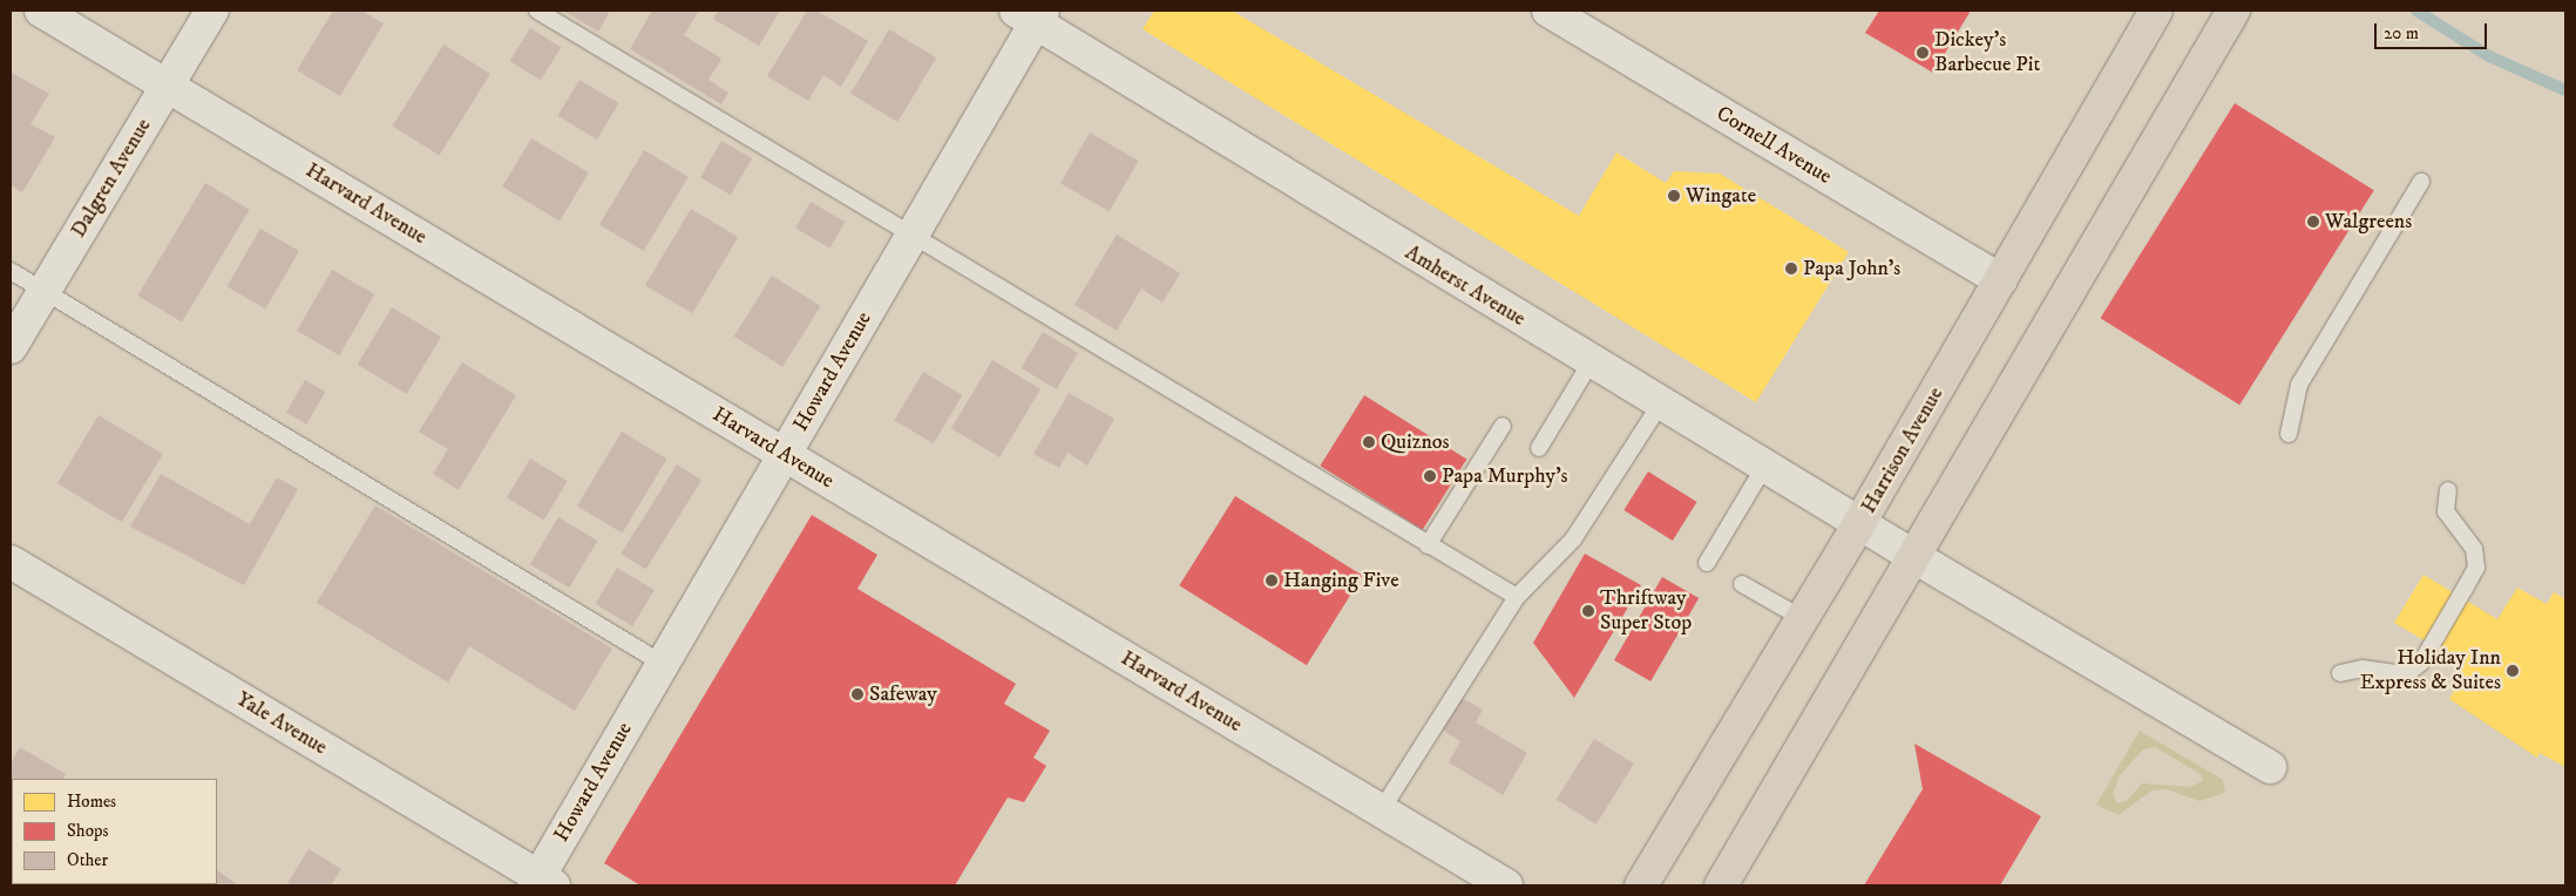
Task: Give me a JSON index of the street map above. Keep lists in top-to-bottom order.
{
  "streets": {
    "main road": ["Harrison Avenue"],
    "street": [
      "Cornell Avenue",
      "Dalgren Avenue",
      "Harvard Avenue",
      "Amherst Avenue",
      "Howard Avenue",
      "Yale Avenue"
    ]
  },
  "crossings": [
    ["Cornell Avenue", "Harrison Avenue"],
    ["Dalgren Avenue", "Harvard Avenue"],
    ["Harvard Avenue", "Howard Avenue"],
    ["Amherst Avenue", "Howard Avenue"],
    ["Amherst Avenue", "Harrison Avenue"],
    ["Howard Avenue", "Yale Avenue"]
  ],
  "places": [
    "Dickey's Barbecue Pit",
    "Wingate",
    "Walgreens",
    "Papa John's",
    "Quiznos",
    "Papa Murphy's",
    "Hanging Five",
    "Thriftway Super Stop",
    "Holiday Inn Express & Suites",
    "Safeway"
  ],
  "legend": ["Homes", "Shops", "Other"],
  "scale_bar": "20 m"
}
